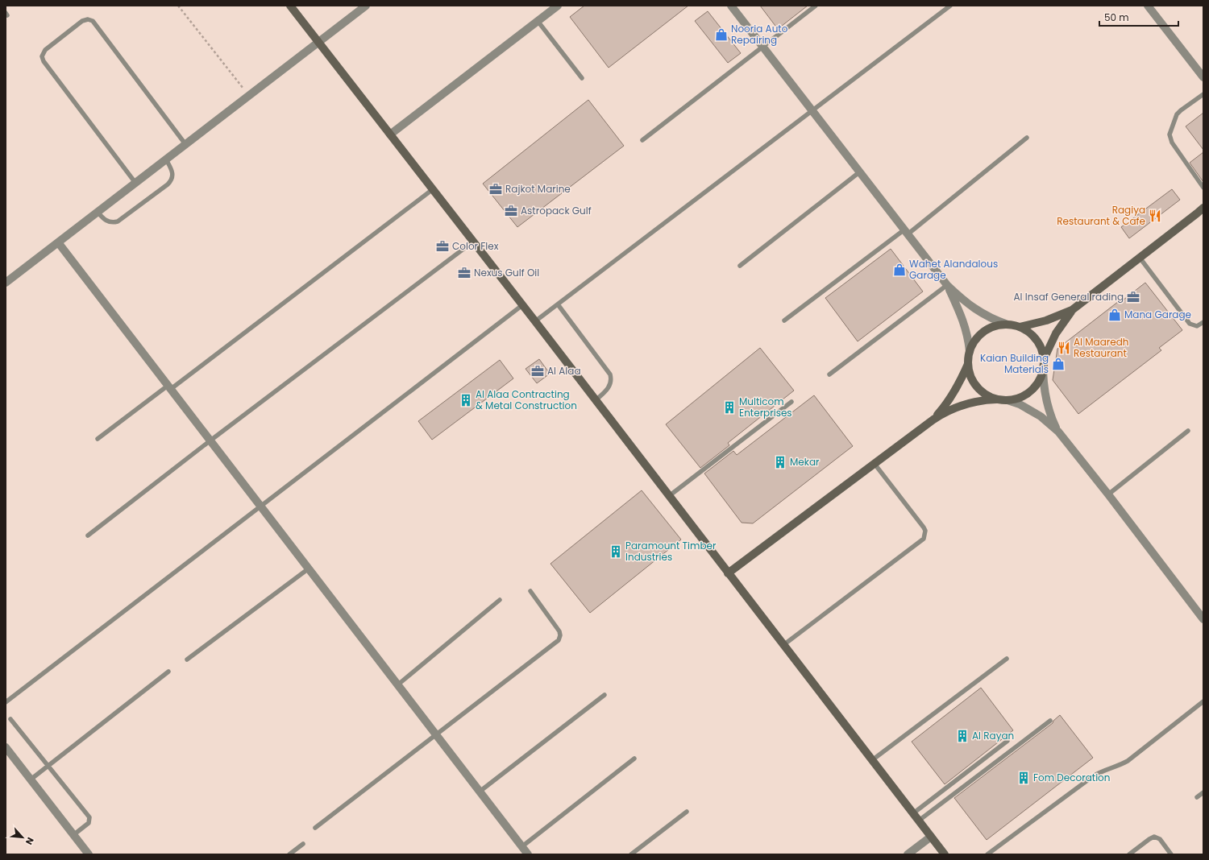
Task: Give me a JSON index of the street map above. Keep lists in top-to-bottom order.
{
  "places": {
    "shop": [
      "Nooria Auto Repairing",
      "Wahet Alandalous Garage",
      "Mana Garage",
      "Kaian Building Materials"
    ],
    "office": [
      "Rajkot Marine",
      "Astropack Gulf",
      "Color Flex",
      "Nexus Gulf Oil",
      "Al Insaf General rading",
      "Al Alaa"
    ],
    "restaurant": ["Ragiya Restaurant & Cafe", "Al Maaredh Restaurant"],
    "building": [
      "Al Alaa Contracting & Metal Construction",
      "Multicom Enterprises",
      "Mekar",
      "Paramount Timber Industries",
      "Al Rayan",
      "Fom Decoration"
    ]
  },
  "scale_bar": "50 m",
  "north": "bottom right"
}
